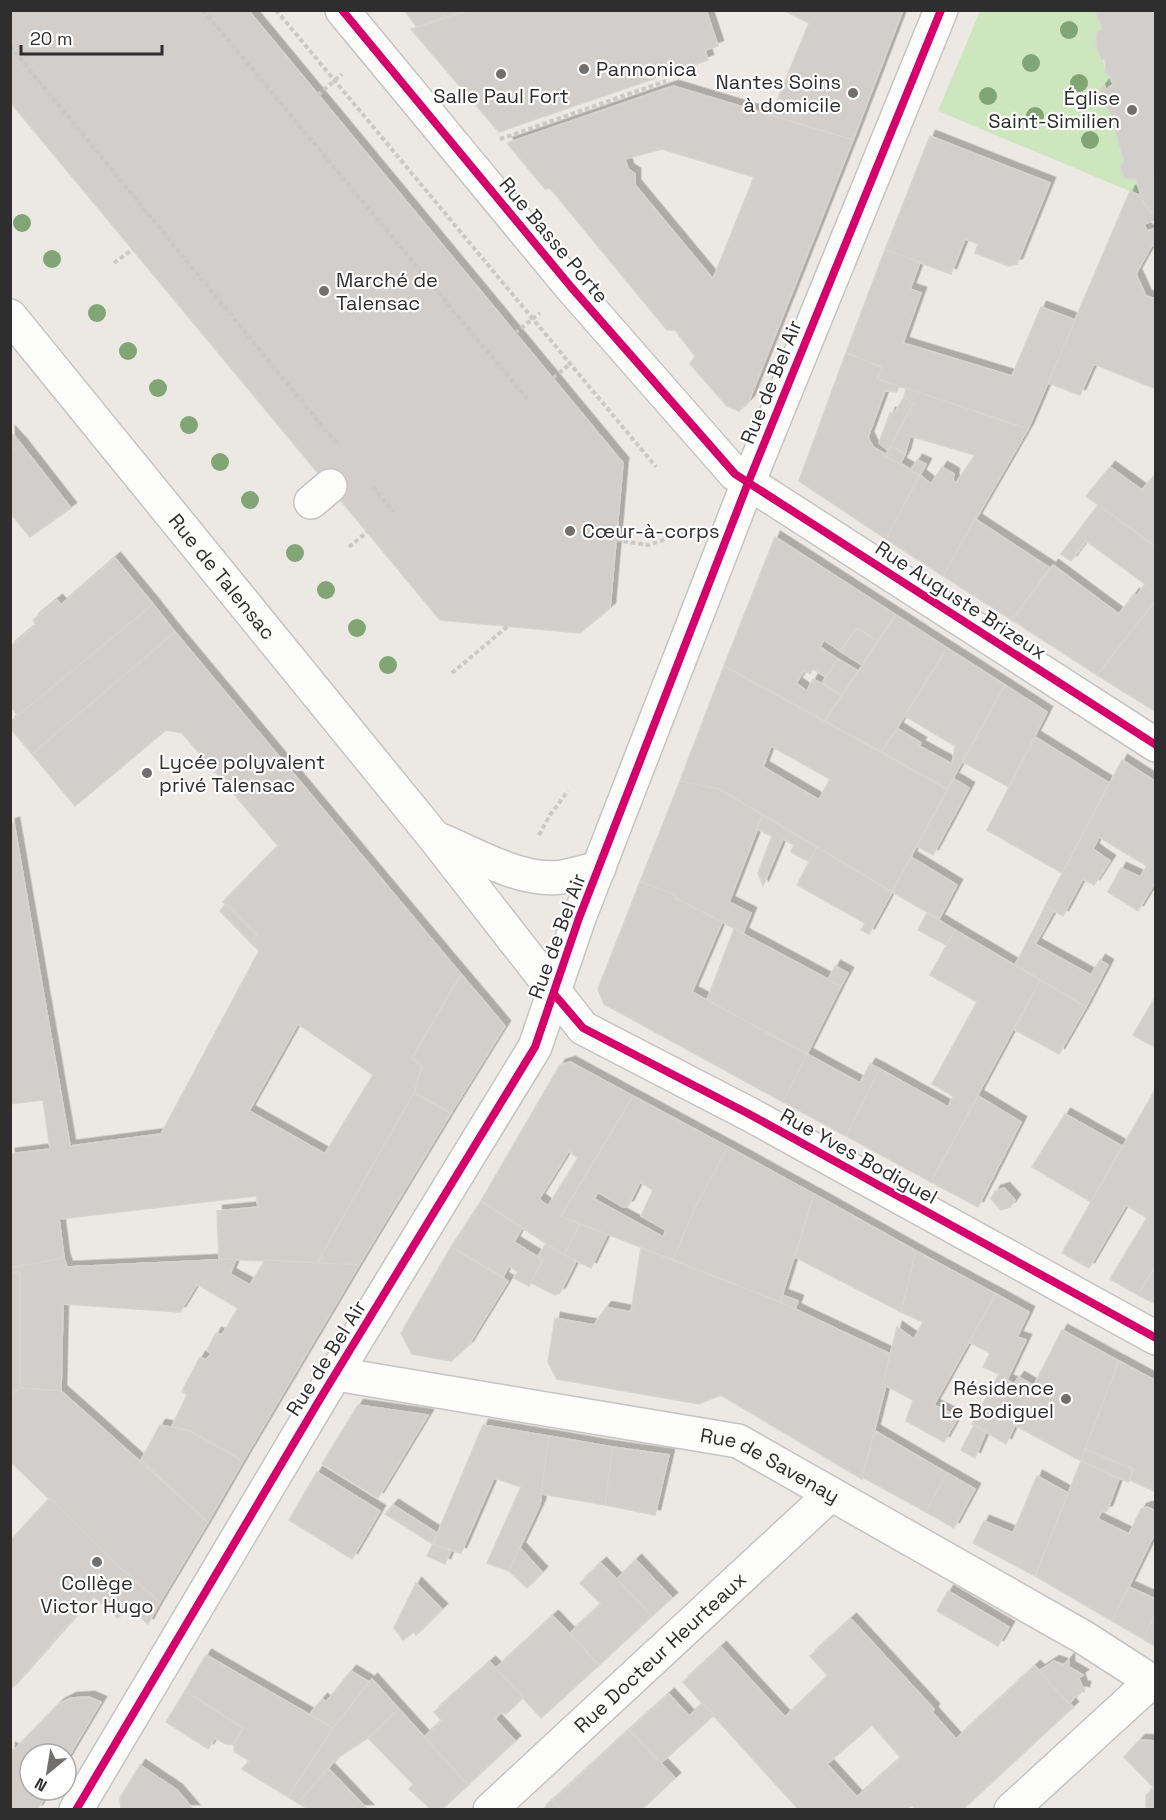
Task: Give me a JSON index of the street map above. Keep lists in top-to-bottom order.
{
  "streets": {
    "street": [
      "Rue Basse Porte",
      "Rue de Bel Air",
      "Rue de Talensac",
      "Rue Auguste Brizeux",
      "Rue Yves Bodiguel",
      "Rue de Savenay",
      "Rue Docteur Heurteaux"
    ]
  },
  "crossings": [
    ["Rue Basse Porte", "Rue de Bel Air"],
    ["Rue Basse Porte", "Rue Auguste Brizeux"],
    ["Rue de Bel Air", "Rue de Talensac"],
    ["Rue de Bel Air", "Rue Auguste Brizeux"],
    ["Rue de Bel Air", "Rue Yves Bodiguel"],
    ["Rue de Bel Air", "Rue de Savenay"],
    ["Rue de Talensac", "Rue Yves Bodiguel"],
    ["Rue de Savenay", "Rue Docteur Heurteaux"]
  ],
  "places": [
    "Pannonica",
    "Salle Paul Fort",
    "Nantes Soins à domicile",
    "Église Saint-Similien",
    "Marché de Talensac",
    "Cœur-à-corps",
    "Lycée polyvalent privé Talensac",
    "Résidence Le Bodiguel",
    "Collège Victor Hugo"
  ],
  "scale_bar": "20 m",
  "north": "bottom left"
}
